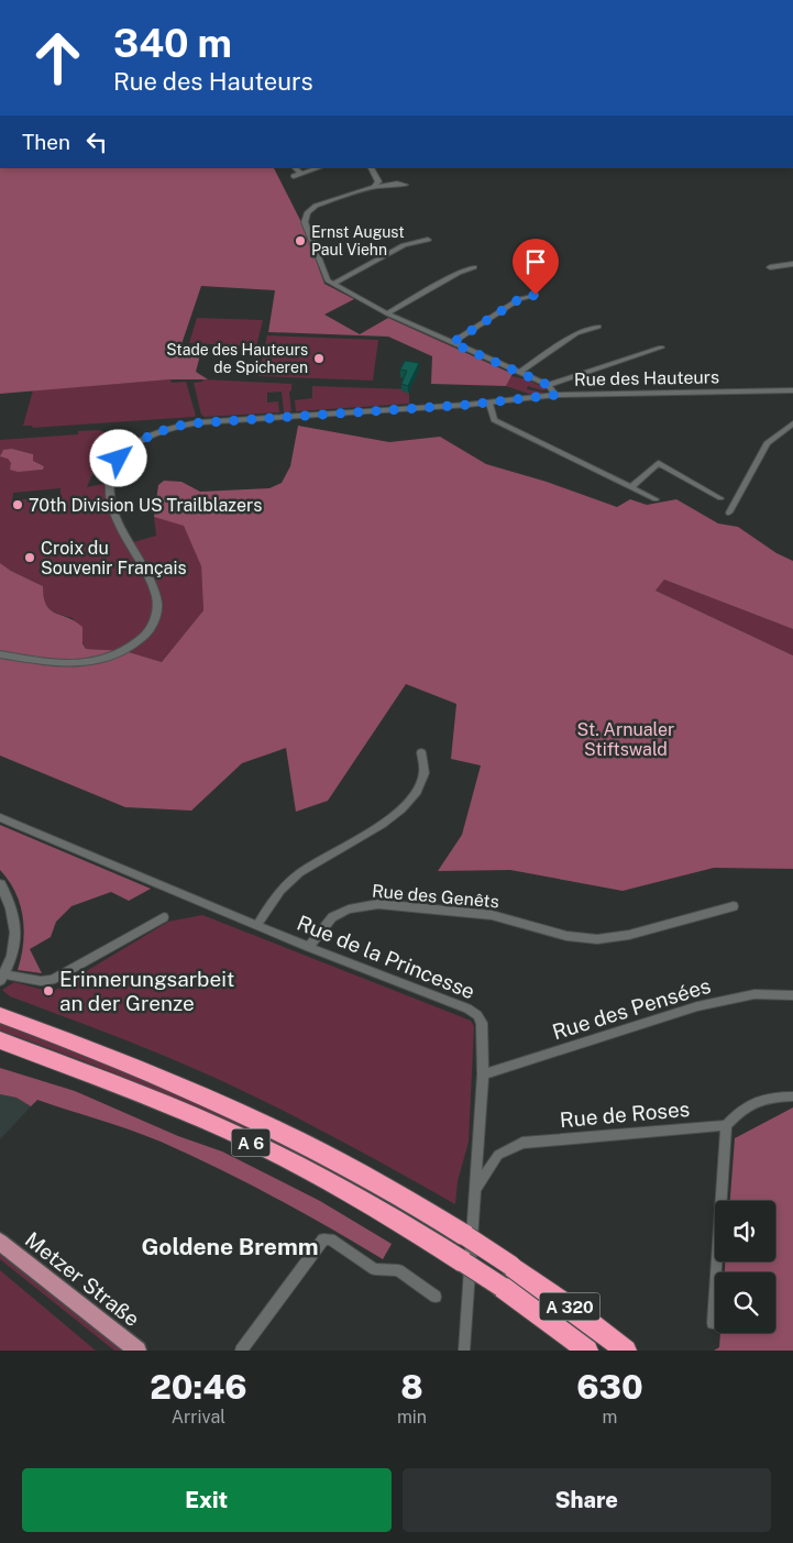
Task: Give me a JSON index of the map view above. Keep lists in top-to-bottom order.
{
  "streets": {
    "highway": ["A 6", "A 320"],
    "main road": ["Metzer Straße"],
    "street": [
      "Rue des Hauteurs",
      "Rue des Genêts",
      "Rue de la Princesse",
      "Rue des Pensées",
      "Rue de Roses"
    ]
  },
  "crossings": [
    ["Rue des Genêts", "Rue de la Princesse"],
    ["Rue de la Princesse", "Rue des Pensées"],
    ["Rue de la Princesse", "Rue de Roses"],
    ["A 6", "A 320"]
  ],
  "districts": ["Goldene Bremm"],
  "parks": ["St. Arnualer Stiftswald"],
  "places": [
    "Ernst August Paul Viehn",
    "Stade des Hauteurs de Spicheren",
    "70th Division US Trailblazers",
    "Croix du Souvenir Français",
    "Erinnerungsarbeit an der Grenze"
  ],
  "page": {
    "turn": ["340 m", "Rue des Hauteurs"],
    "then": "Then",
    "eta": [
      "20:46",
      "Arrival",
      "8",
      "min",
      "630",
      "m"
    ],
    "buttons": ["Exit", "Share"]
  }
}
